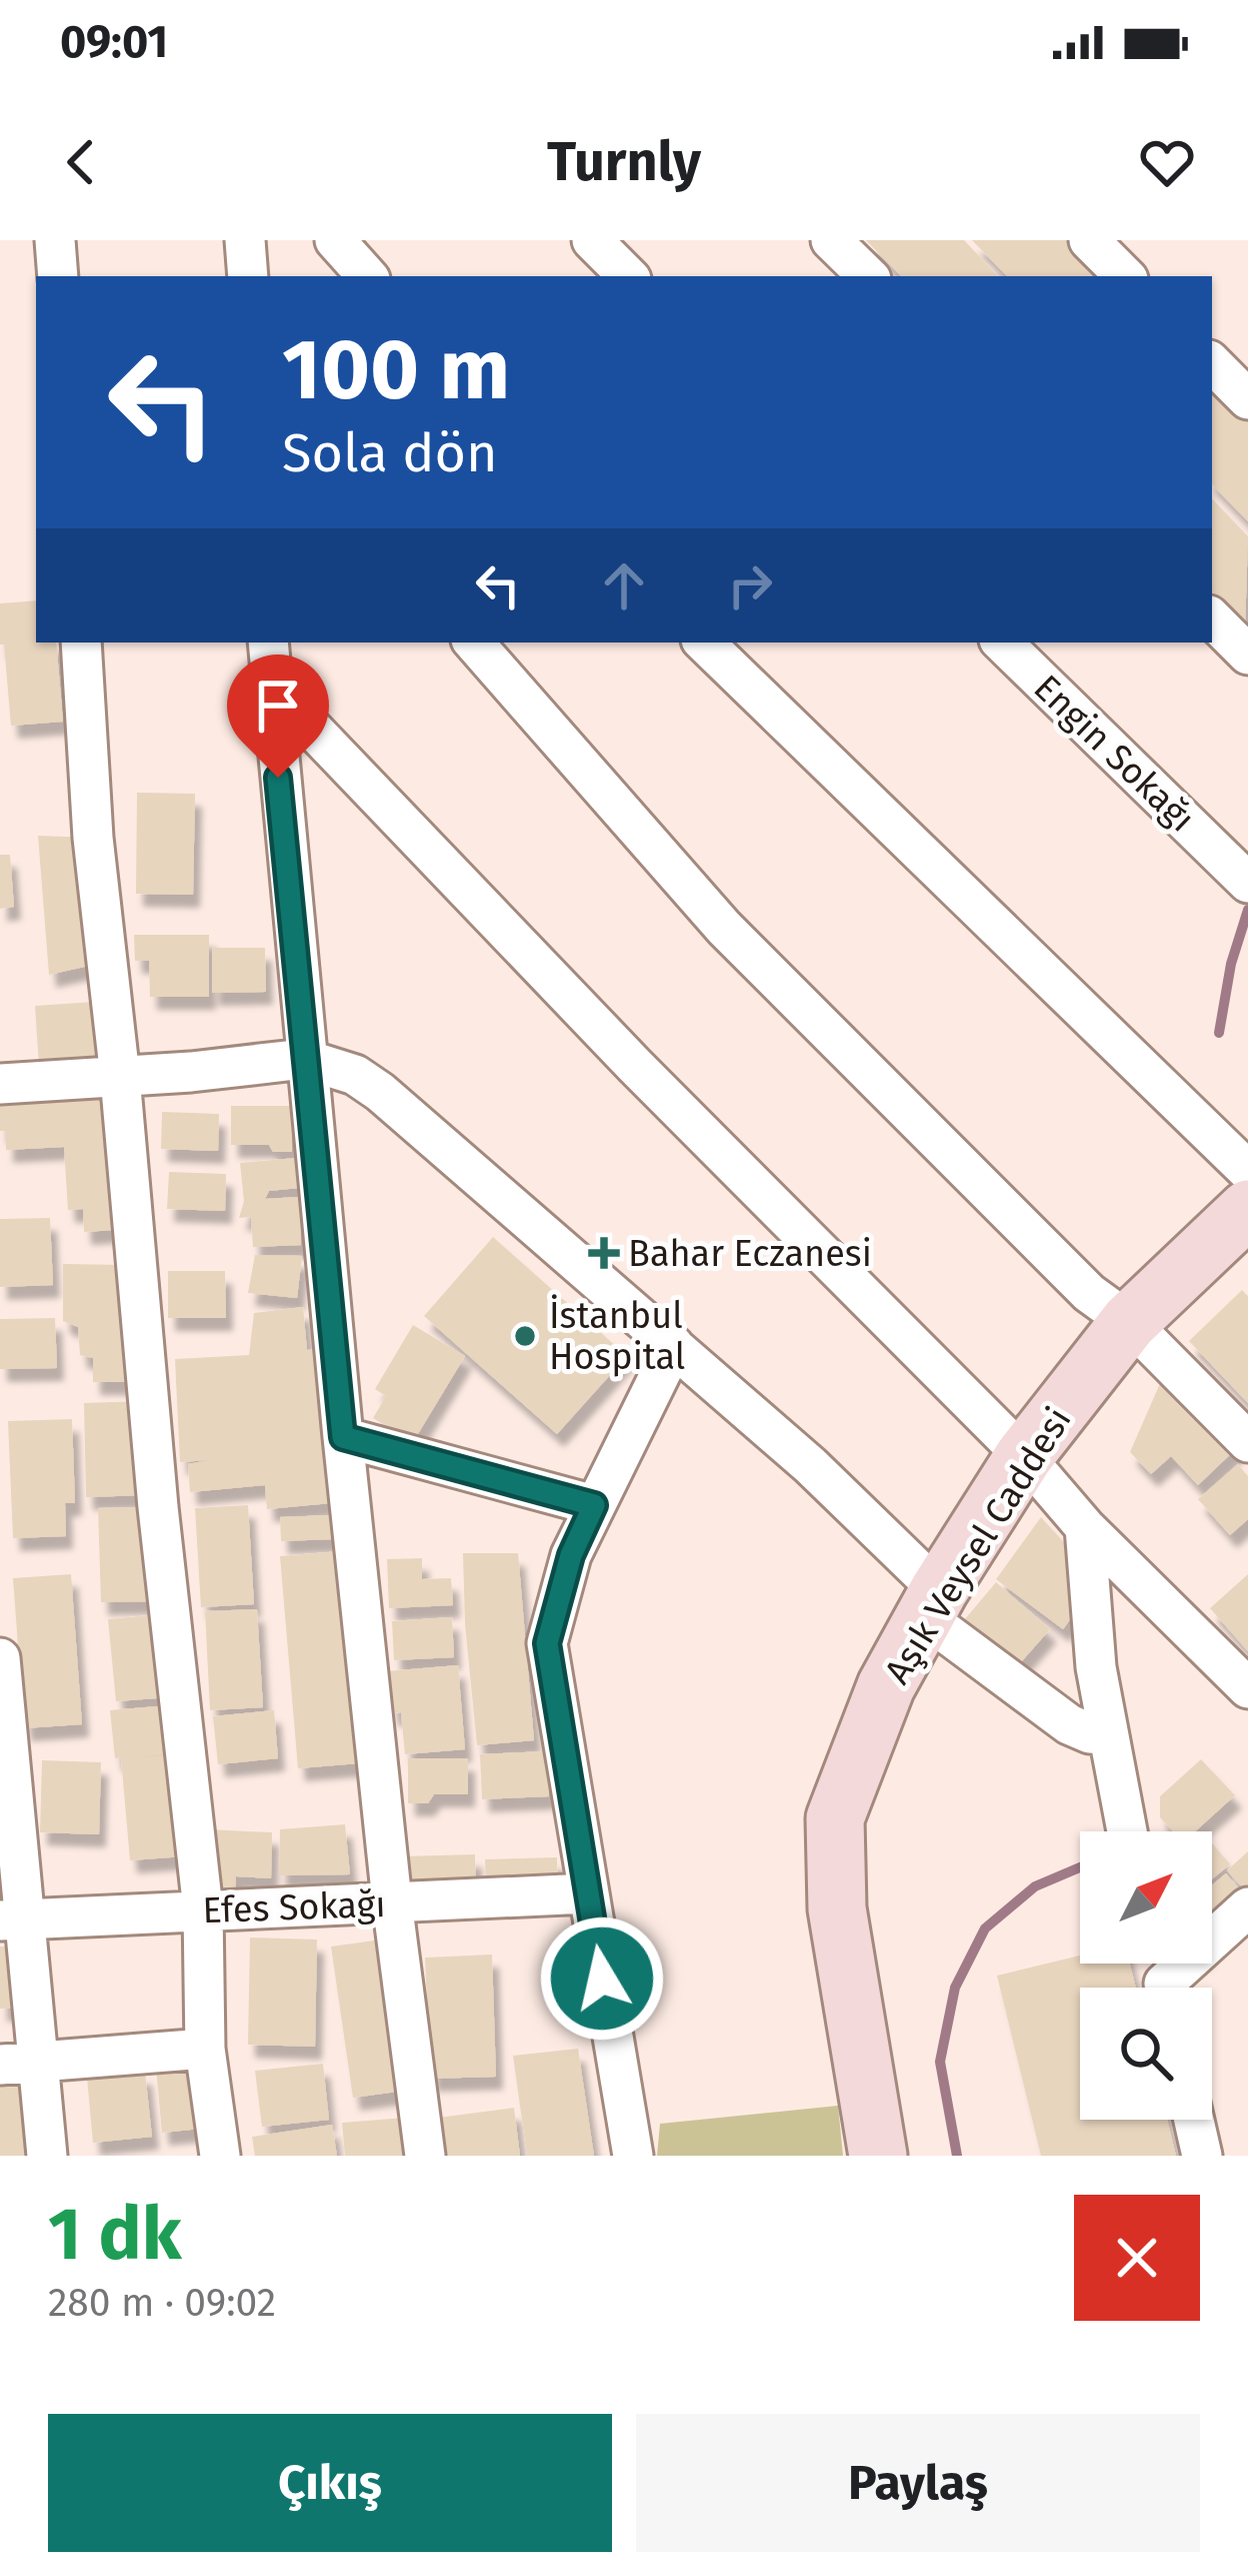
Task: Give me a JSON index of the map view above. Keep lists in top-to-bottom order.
{
  "streets": {
    "main road": ["Aşık Veysel Caddesi"],
    "street": ["Engin Sokağı", "Efes Sokağı"]
  },
  "places": {
    "health": ["Bahar Eczanesi"],
    "other": ["İstanbul Hospital"]
  },
  "north": "top right",
  "page": {
    "status": "09:01",
    "header": "Turnly",
    "turn": ["100 m", "Sola dön"],
    "heading": ["1 dk", "280 m · 09:02"],
    "buttons": ["Çıkış", "Paylaş"]
  }
}
